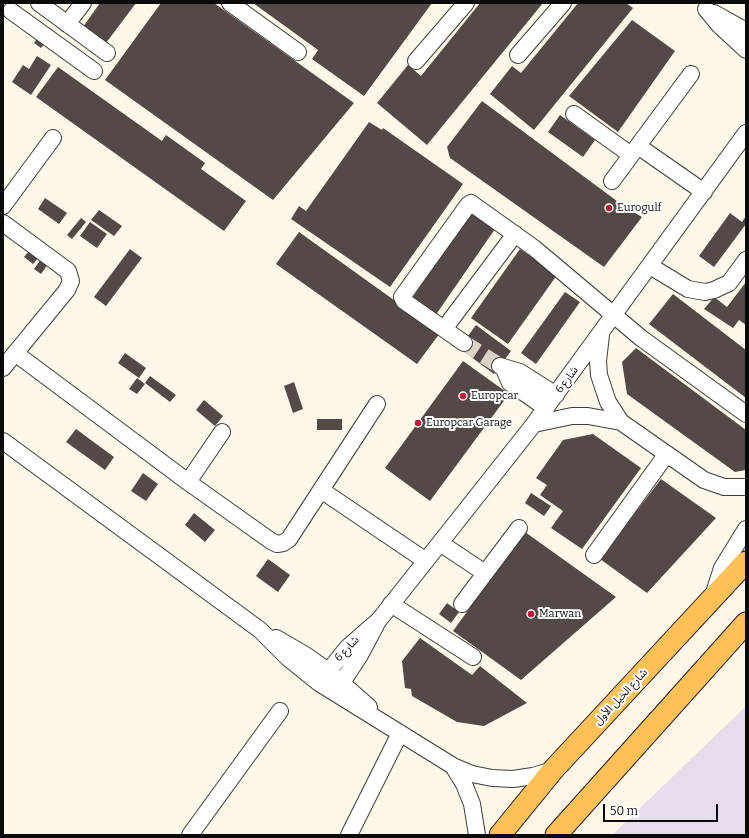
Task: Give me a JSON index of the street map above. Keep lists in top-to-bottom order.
{
  "streets": {
    "main road": ["شارع الخيل الأول"],
    "street": ["شارع 6"]
  },
  "places": [
    "Eurogulf",
    "Europcar",
    "Europcar Garage",
    "Marwan"
  ],
  "scale_bar": "50 m"
}
